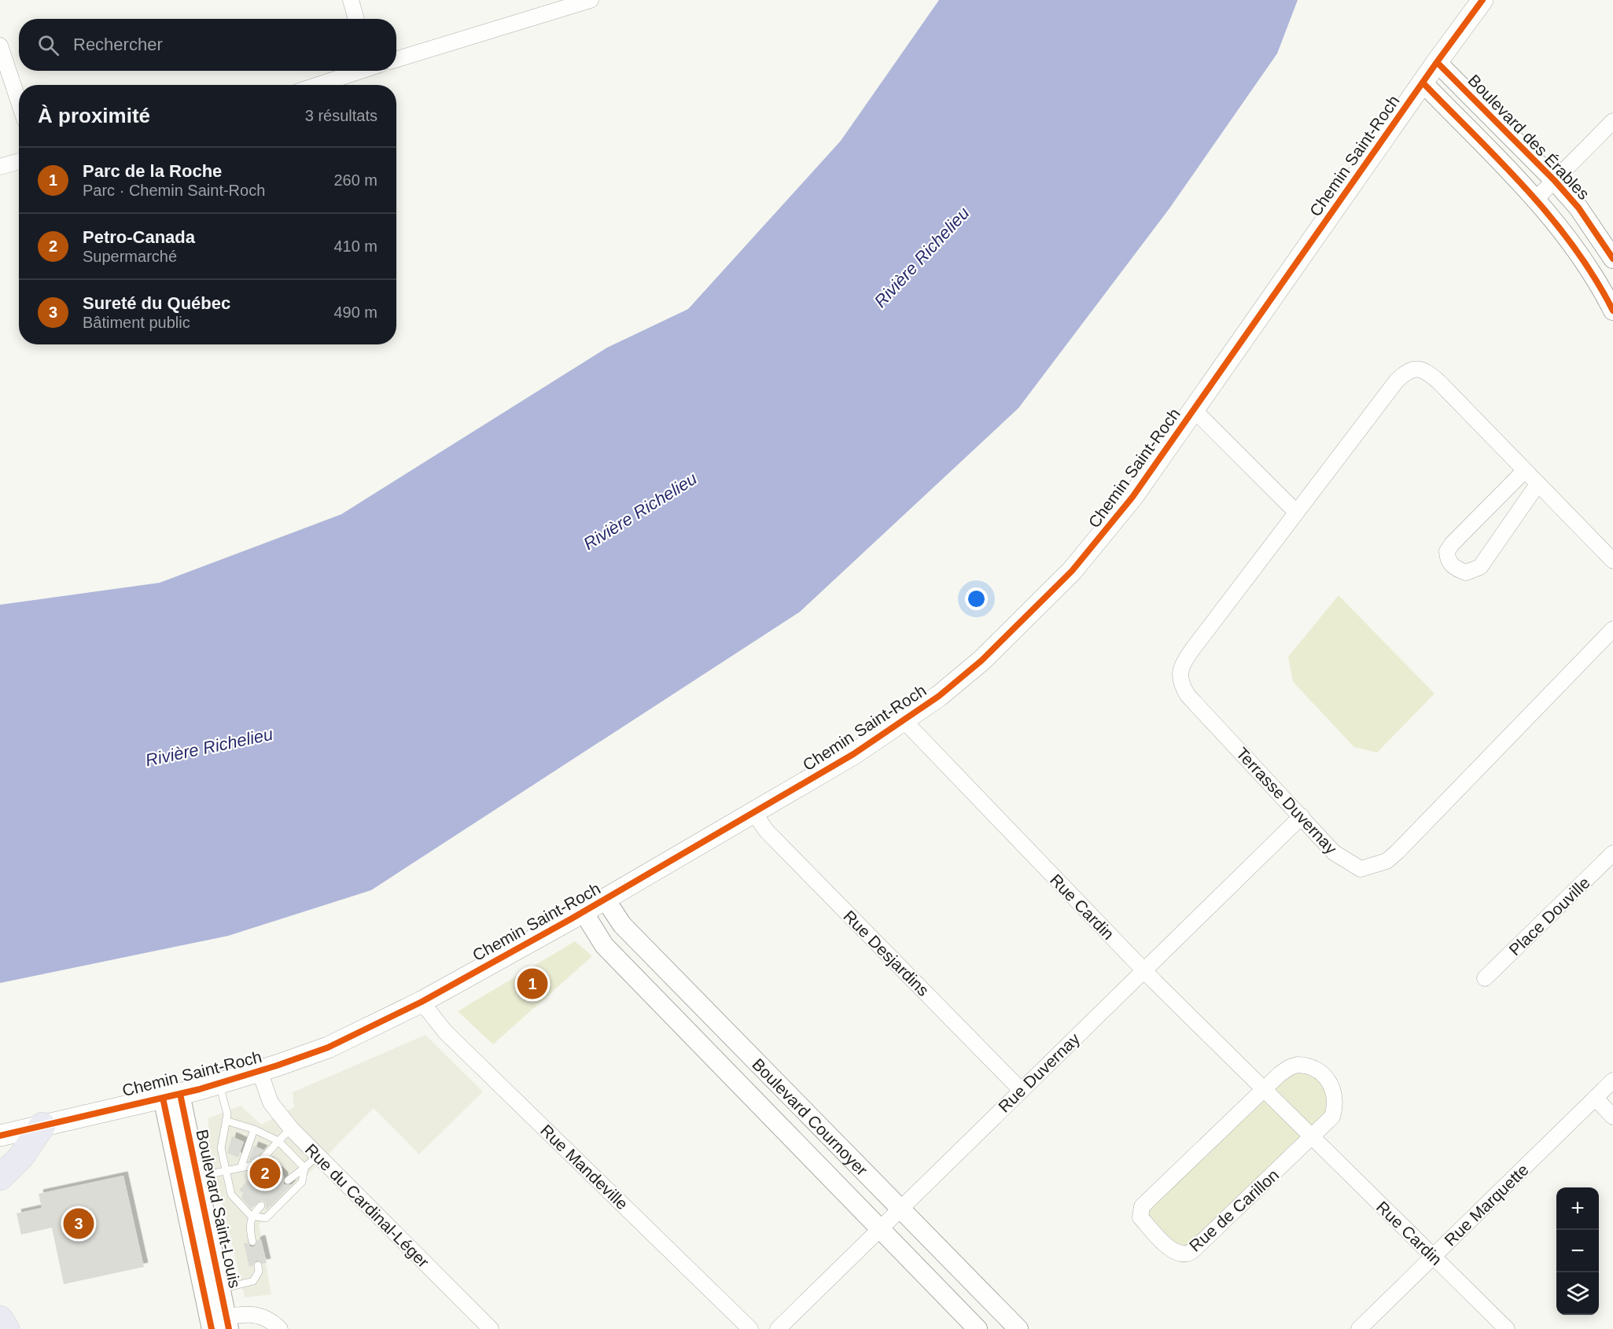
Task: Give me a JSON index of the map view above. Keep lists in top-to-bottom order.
{
  "streets": {
    "main road": ["Chemin Saint-Roch"],
    "street": [
      "Boulevard des Érables",
      "Terrasse Duvernay",
      "Rue Cardin",
      "Place Douville",
      "Rue Desjardins",
      "Rue Duvernay",
      "Boulevard Cournoyer",
      "Rue Mandeville",
      "Rue Marquette",
      "Rue du Cardinal-Léger",
      "Boulevard Saint-Louis",
      "Rue de Carillon"
    ]
  },
  "crossings": [
    ["Boulevard des Érables", "Chemin Saint-Roch"],
    ["Chemin Saint-Roch", "Rue Cardin"],
    ["Chemin Saint-Roch", "Rue Desjardins"],
    ["Chemin Saint-Roch", "Boulevard Cournoyer"],
    ["Chemin Saint-Roch", "Rue Mandeville"],
    ["Chemin Saint-Roch", "Rue du Cardinal-Léger"],
    ["Chemin Saint-Roch", "Boulevard Saint-Louis"],
    ["Terrasse Duvernay", "Rue Duvernay"],
    ["Rue Cardin", "Rue Duvernay"],
    ["Rue Cardin", "Rue Marquette"],
    ["Rue Cardin", "Rue de Carillon"],
    ["Rue Desjardins", "Rue Duvernay"],
    ["Rue Duvernay", "Boulevard Cournoyer"]
  ],
  "water": ["Rivière Richelieu"],
  "page": {
    "search": "Rechercher",
    "heading": ["À proximité", "3 résultats"],
    "list": [
      {
        "mark": "1",
        "name": "Parc de la Roche",
        "note": "Parc · Chemin Saint-Roch",
        "value": "260 m"
      },
      {
        "mark": "2",
        "name": "Petro-Canada",
        "note": "Supermarché",
        "value": "410 m"
      },
      {
        "mark": "3",
        "name": "Sureté du Québec",
        "note": "Bâtiment public",
        "value": "490 m"
      }
    ],
    "pins": ["1", "2", "3"],
    "map_buttons": ["+", "−"]
  }
}
